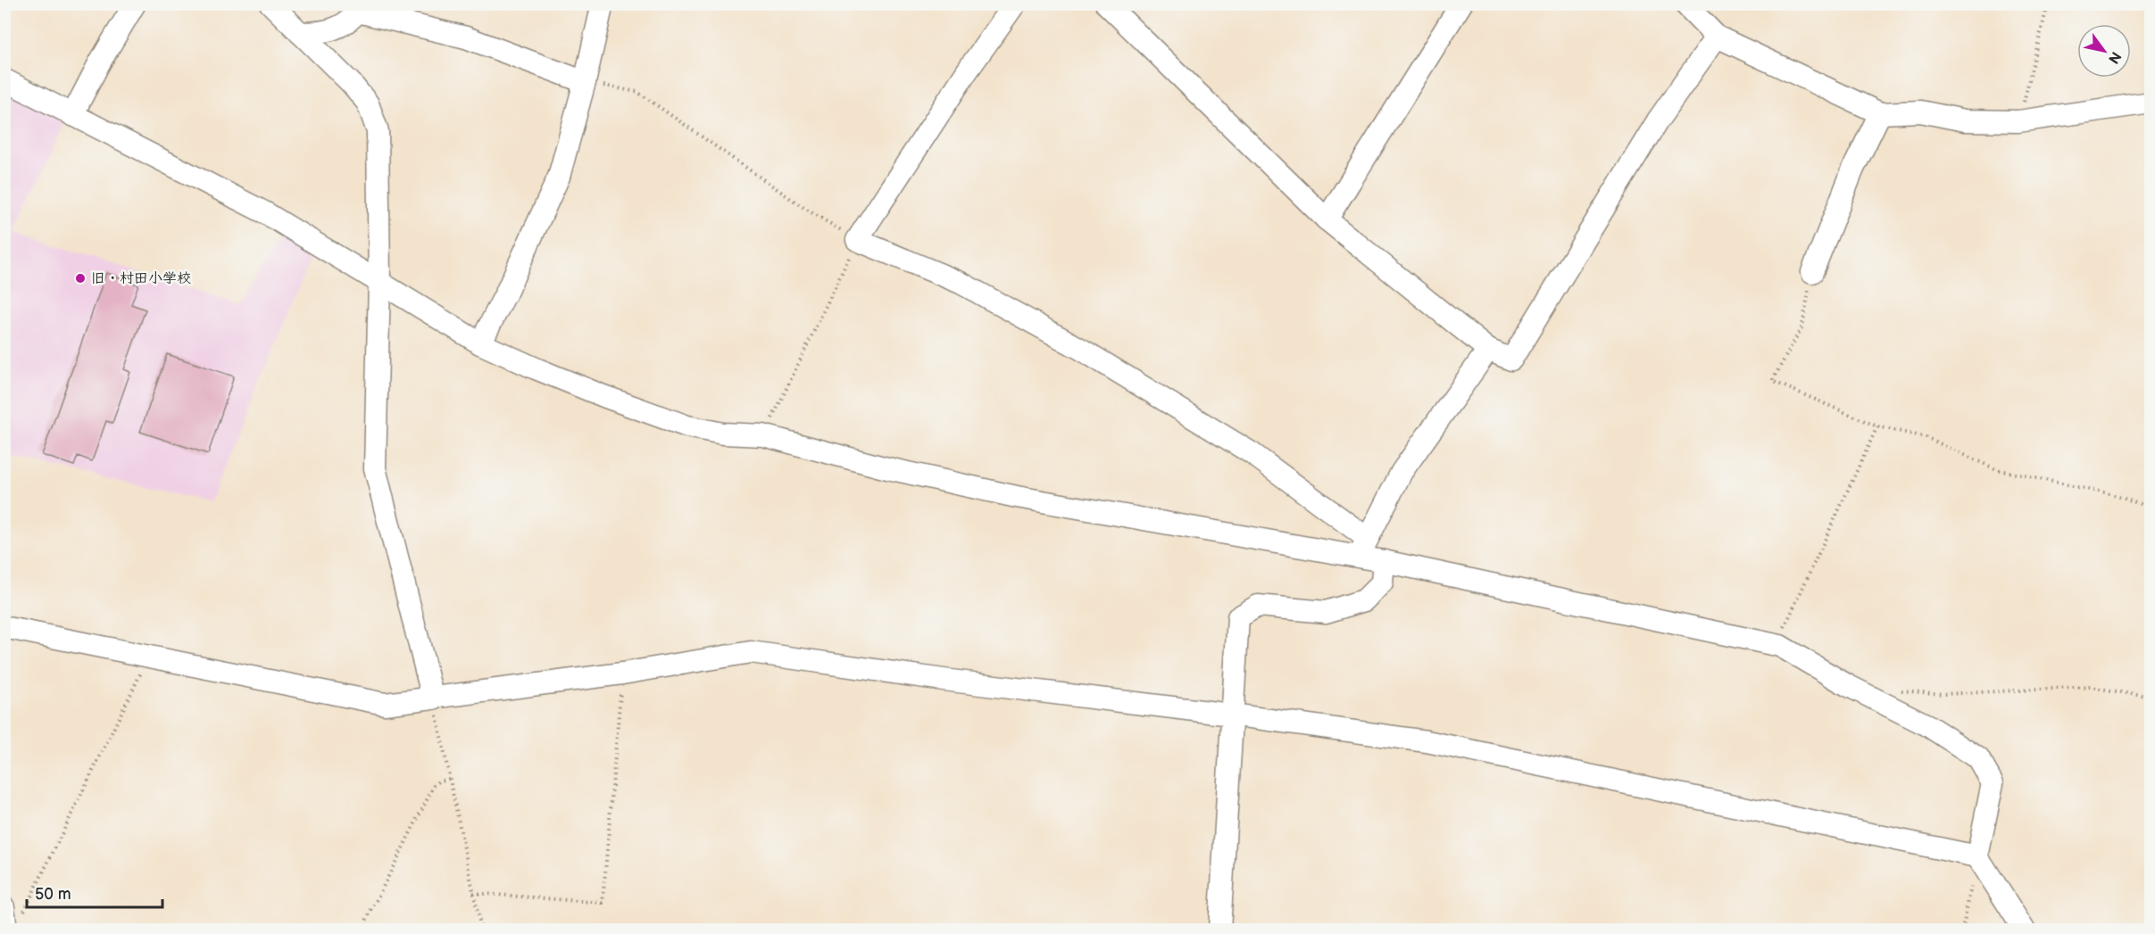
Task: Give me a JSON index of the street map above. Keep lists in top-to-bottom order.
{
  "places": ["旧・村田小学校"],
  "scale_bar": "50 m",
  "north": "bottom right"
}
